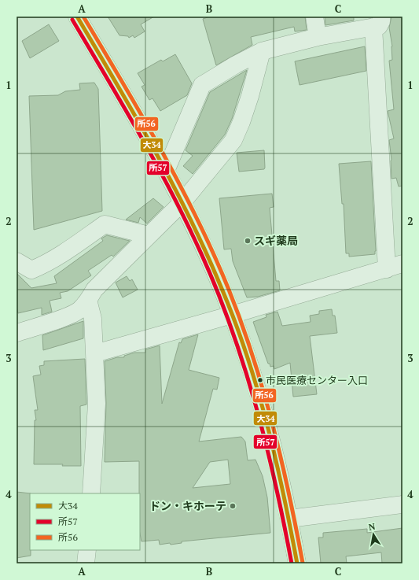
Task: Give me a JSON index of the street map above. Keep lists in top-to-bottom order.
{
  "places": ["スギ薬局", "市民医療センター入口", "ドン・キホーテ"],
  "lines": ["transit line 大34", "transit line 所56", "transit line 所57"],
  "legend": ["大34", "所57", "所56"],
  "north": "top",
  "grid": {
    "columns": ["A", "B", "C"],
    "rows": [
      "1",
      "2",
      "3",
      "4"
    ]
  }
}
